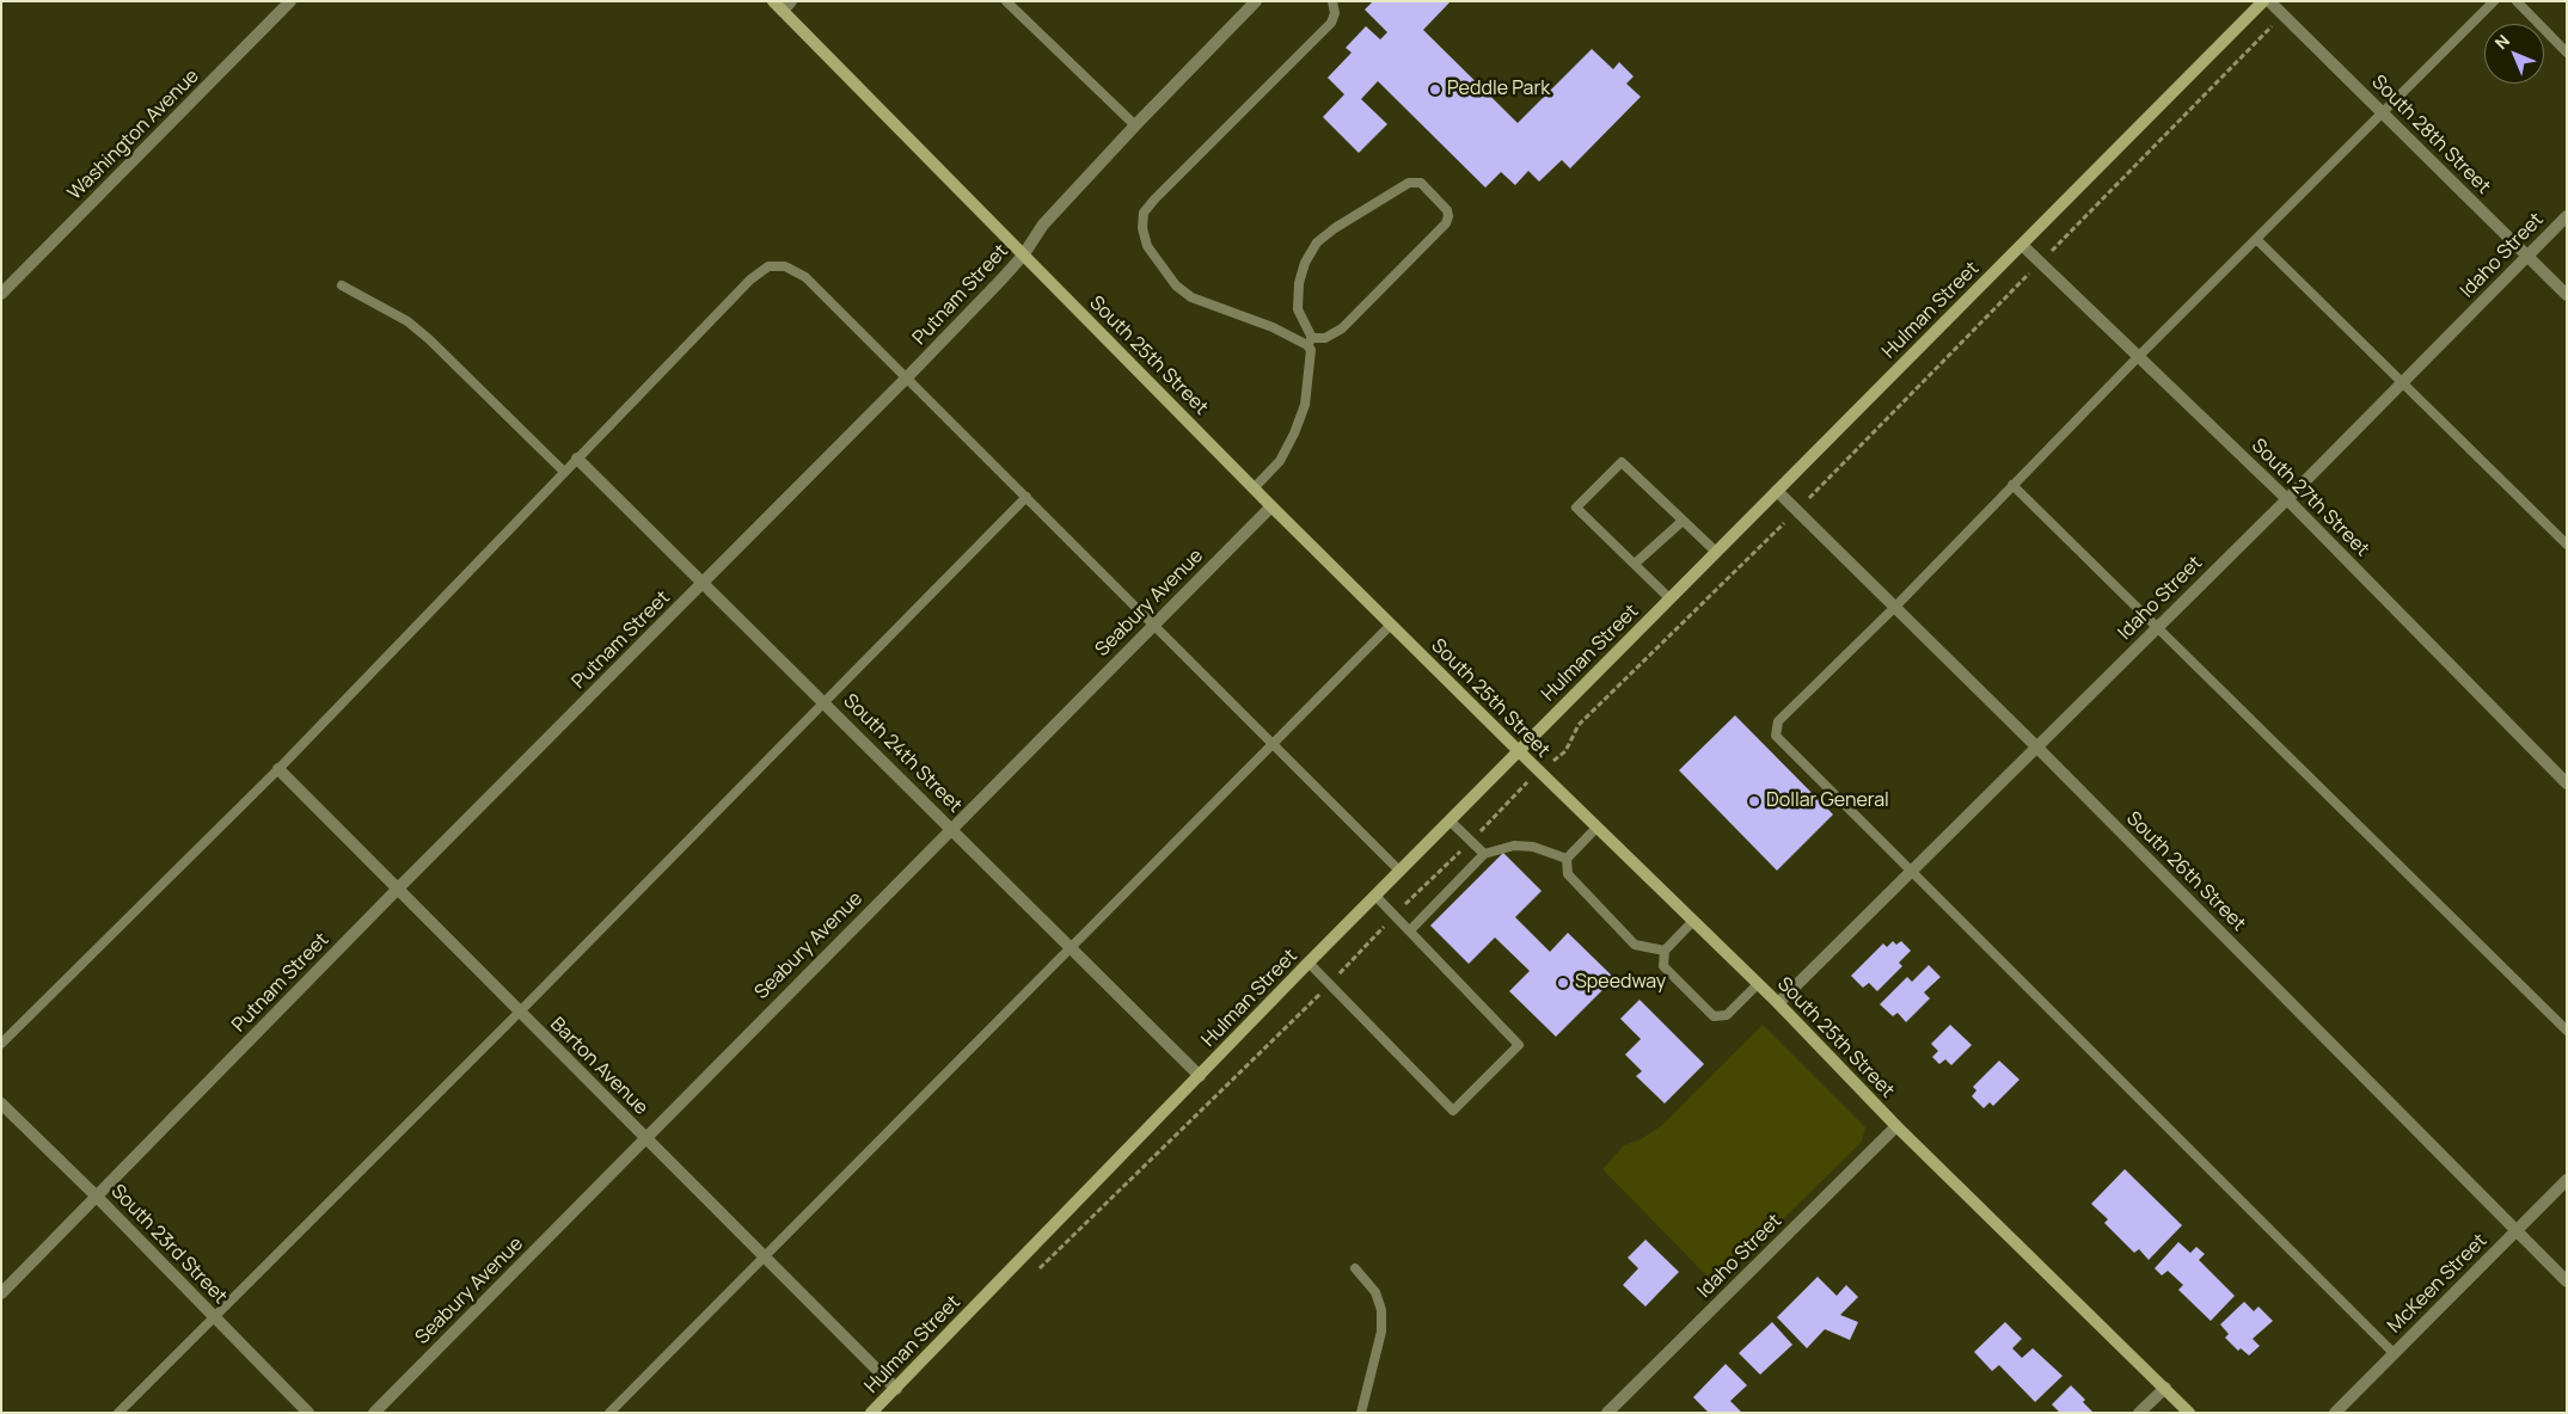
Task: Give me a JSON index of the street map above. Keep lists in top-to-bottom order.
{
  "streets": {
    "main road": ["Hulman Street", "South 25th Street"],
    "street": [
      "Washington Avenue",
      "South 28th Street",
      "Idaho Street",
      "Putnam Street",
      "South 27th Street",
      "Seabury Avenue",
      "South 24th Street",
      "South 26th Street",
      "Barton Avenue",
      "South 23rd Street",
      "McKeen Street"
    ]
  },
  "crossings": [
    ["South 28th Street", "Idaho Street"],
    ["Idaho Street", "South 25th Street"],
    ["Idaho Street", "South 27th Street"],
    ["Idaho Street", "South 26th Street"],
    ["Putnam Street", "South 25th Street"],
    ["Putnam Street", "South 24th Street"],
    ["Putnam Street", "Barton Avenue"],
    ["Putnam Street", "South 23rd Street"],
    ["Hulman Street", "South 25th Street"],
    ["Hulman Street", "South 27th Street"],
    ["Hulman Street", "South 24th Street"],
    ["Hulman Street", "South 26th Street"],
    ["Hulman Street", "Barton Avenue"],
    ["South 25th Street", "Seabury Avenue"],
    ["Seabury Avenue", "South 24th Street"],
    ["Seabury Avenue", "Barton Avenue"],
    ["South 26th Street", "McKeen Street"]
  ],
  "places": ["Peddle Park", "Dollar General", "Speedway"],
  "north": "top left"
}
